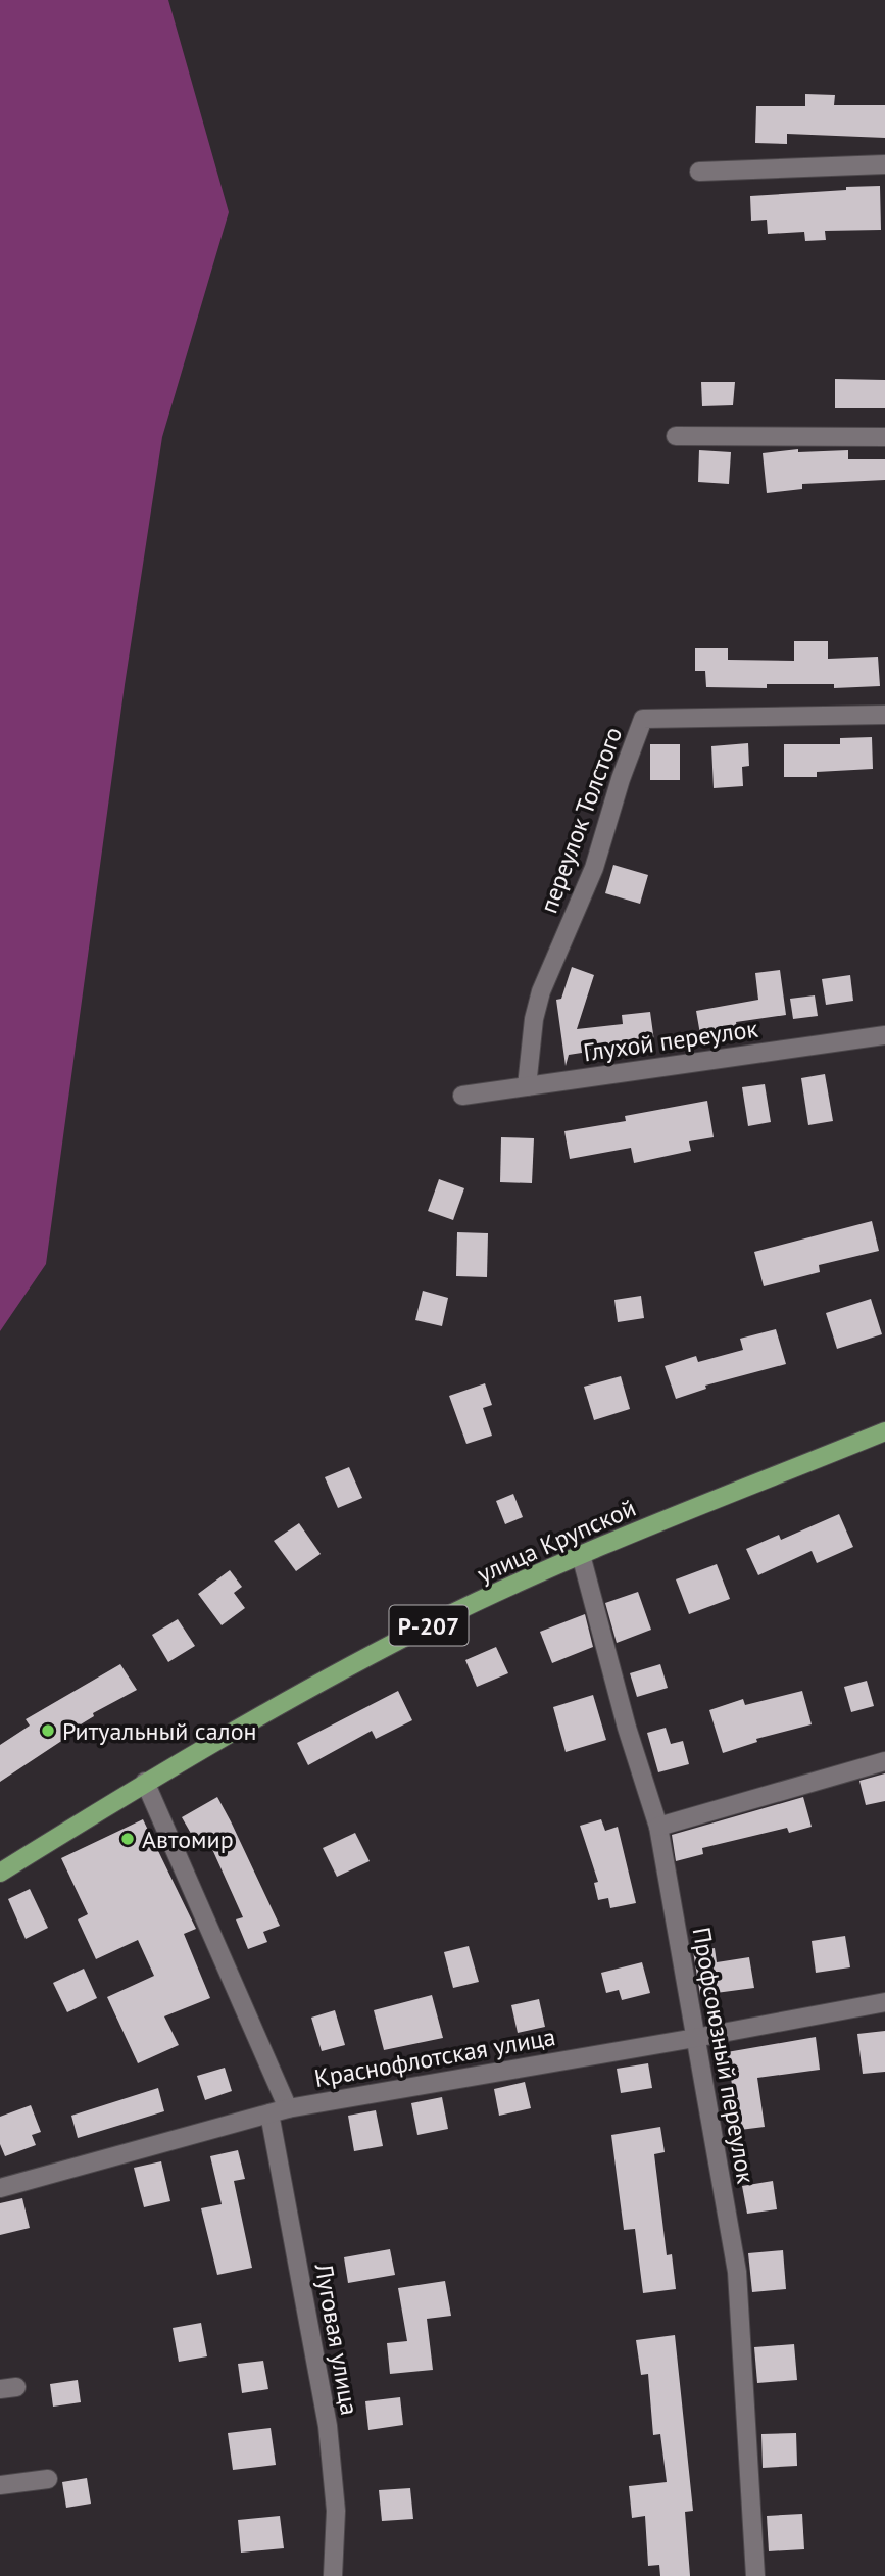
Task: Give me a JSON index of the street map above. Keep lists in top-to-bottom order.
{
  "streets": {
    "main road": ["улица Крупской", "Р-207"],
    "street": [
      "переулок Толстого",
      "Глухой переулок",
      "Профсоюзный переулок",
      "Краснофлотская улица",
      "Луговая улица"
    ]
  },
  "crossings": [
    ["переулок Толстого", "Глухой переулок"],
    ["улица Крупской", "Профсоюзный переулок"],
    ["Профсоюзный переулок", "Краснофлотская улица"],
    ["Краснофлотская улица", "Луговая улица"]
  ],
  "places": ["Ритуальный салон", "Автомир"]
}
